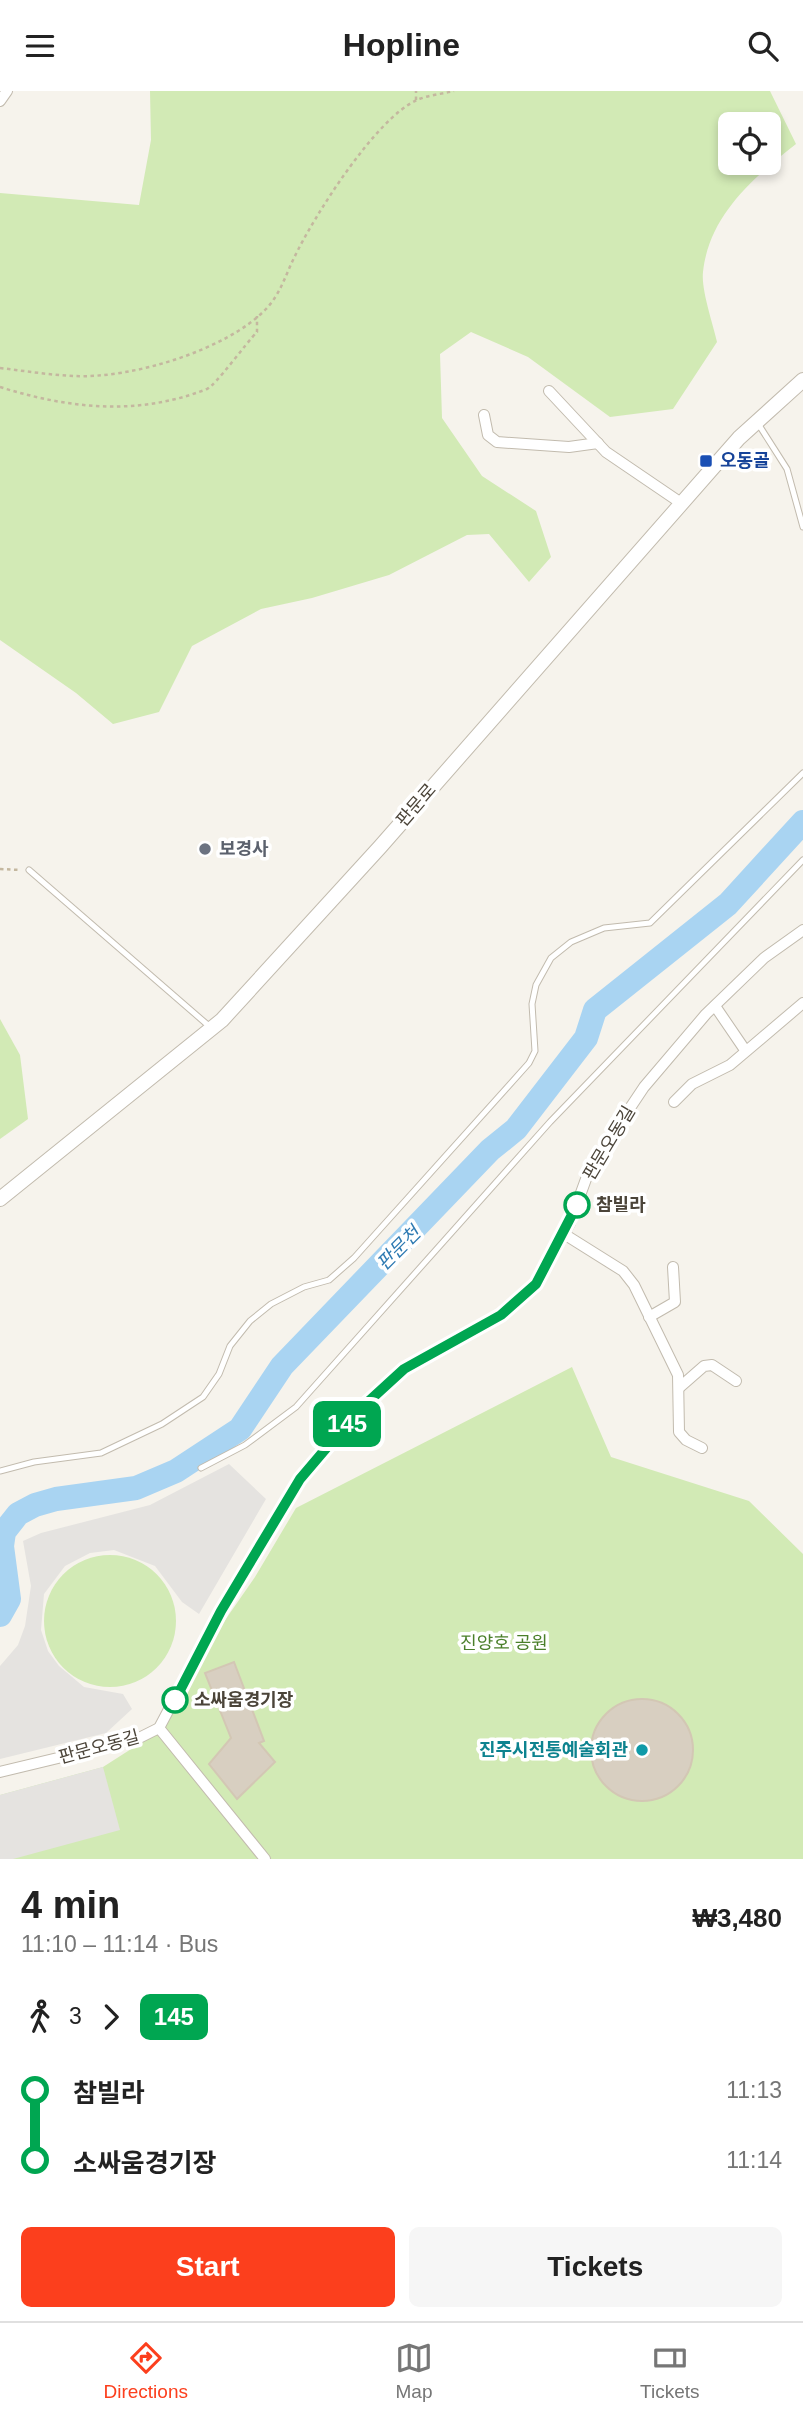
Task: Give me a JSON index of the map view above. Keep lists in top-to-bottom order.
{
  "streets": {
    "street": ["판문로", "판문오동길"]
  },
  "water": ["판문천"],
  "parks": ["진양호 공원"],
  "places": {
    "transit": ["오동골"],
    "other": [
      "보경사",
      "참빌라",
      "소싸움경기장",
      "진주시전통예술회관"
    ]
  },
  "lines": ["bus line 145"],
  "page": {
    "header": "Hopline",
    "on_map": "145",
    "heading": ["4 min", "11:10 – 11:14 · Bus", "₩3,480"],
    "legs": ["3", "145"],
    "list": [
      {
        "name": "참빌라",
        "value": "11:13"
      },
      {
        "name": "소싸움경기장",
        "value": "11:14"
      }
    ],
    "buttons": ["Start", "Tickets"],
    "tabs": ["Directions", "Map", "Tickets"]
  }
}
